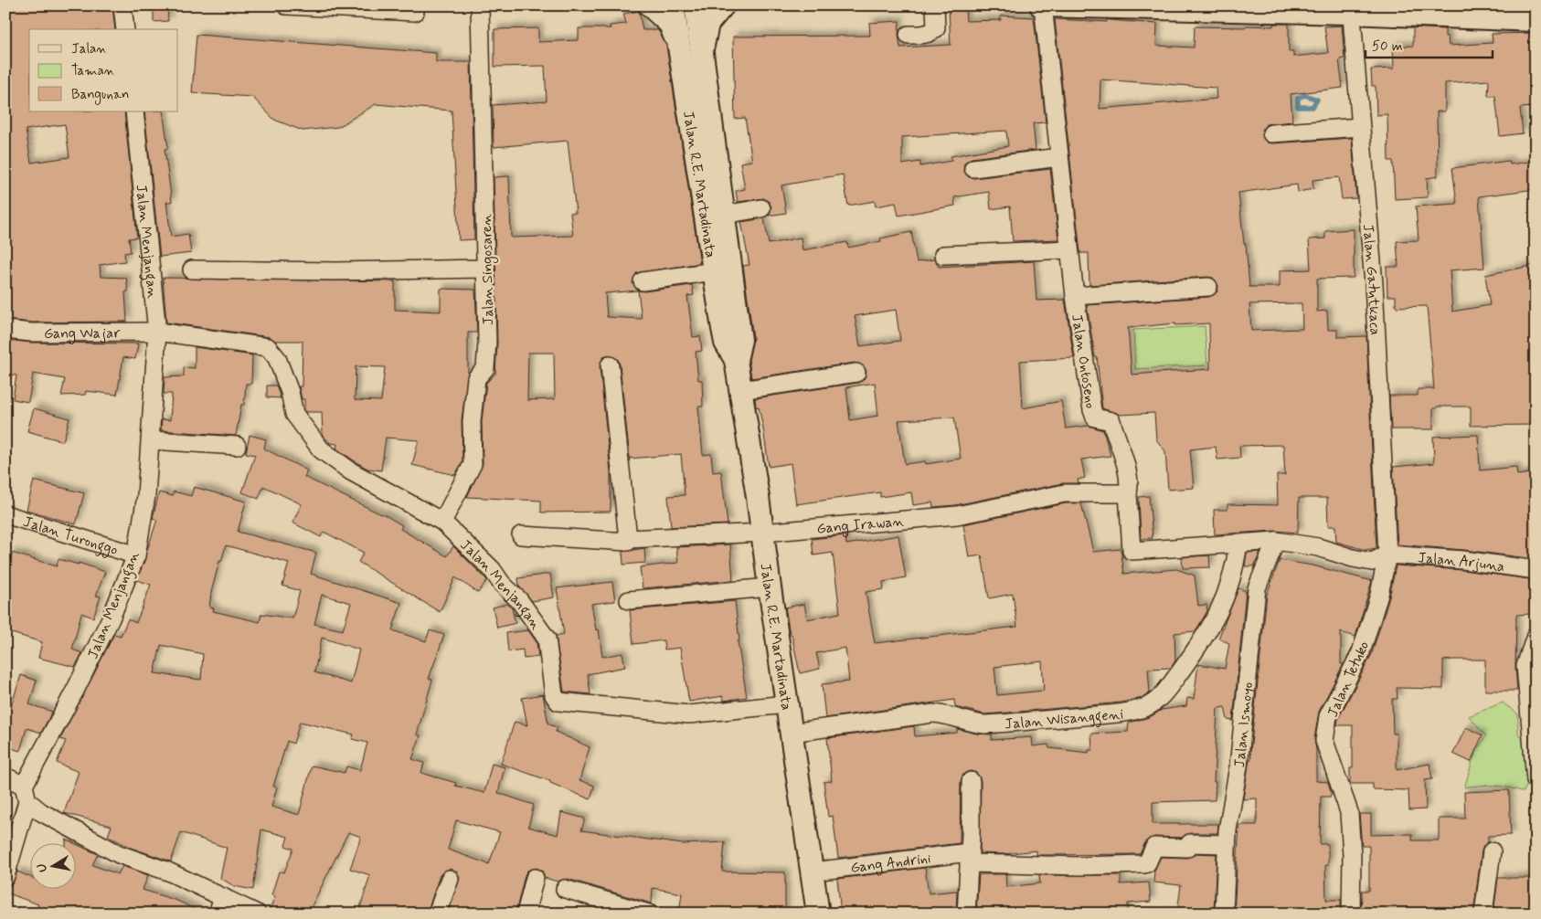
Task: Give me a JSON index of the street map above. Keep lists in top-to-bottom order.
{
  "streets": {
    "main road": ["Jalan R.E. Martadinata"],
    "street": [
      "Jalan Menjangan",
      "Jalan Singosaren",
      "Jalan Gatutkaca",
      "Gang Wajar",
      "Jalan Ontoseno",
      "Gang Irawan",
      "Jalan Turonggo",
      "Jalan Arjuna",
      "Jalan Tetuko",
      "Jalan Wisanggeni",
      "Jalan Ismoyo",
      "Gang Andrini"
    ]
  },
  "crossings": [
    ["Jalan R.E. Martadinata", "Jalan Menjangan"],
    ["Jalan R.E. Martadinata", "Gang Irawan"],
    ["Jalan R.E. Martadinata", "Jalan Wisanggeni"],
    ["Jalan R.E. Martadinata", "Gang Andrini"],
    ["Jalan Menjangan", "Jalan Singosaren"],
    ["Jalan Menjangan", "Gang Wajar"],
    ["Jalan Menjangan", "Jalan Turonggo"],
    ["Jalan Singosaren", "Gang Wajar"],
    ["Jalan Gatutkaca", "Jalan Ontoseno"],
    ["Jalan Gatutkaca", "Jalan Arjuna"],
    ["Jalan Gatutkaca", "Jalan Tetuko"],
    ["Jalan Ontoseno", "Gang Irawan"],
    ["Jalan Ontoseno", "Jalan Arjuna"],
    ["Jalan Ontoseno", "Jalan Tetuko"],
    ["Jalan Ontoseno", "Jalan Wisanggeni"],
    ["Jalan Ontoseno", "Jalan Ismoyo"],
    ["Jalan Arjuna", "Jalan Tetuko"],
    ["Jalan Ismoyo", "Gang Andrini"]
  ],
  "legend": ["Jalan", "Taman", "Bangunan"],
  "scale_bar": "50 m",
  "north": "left"
}
